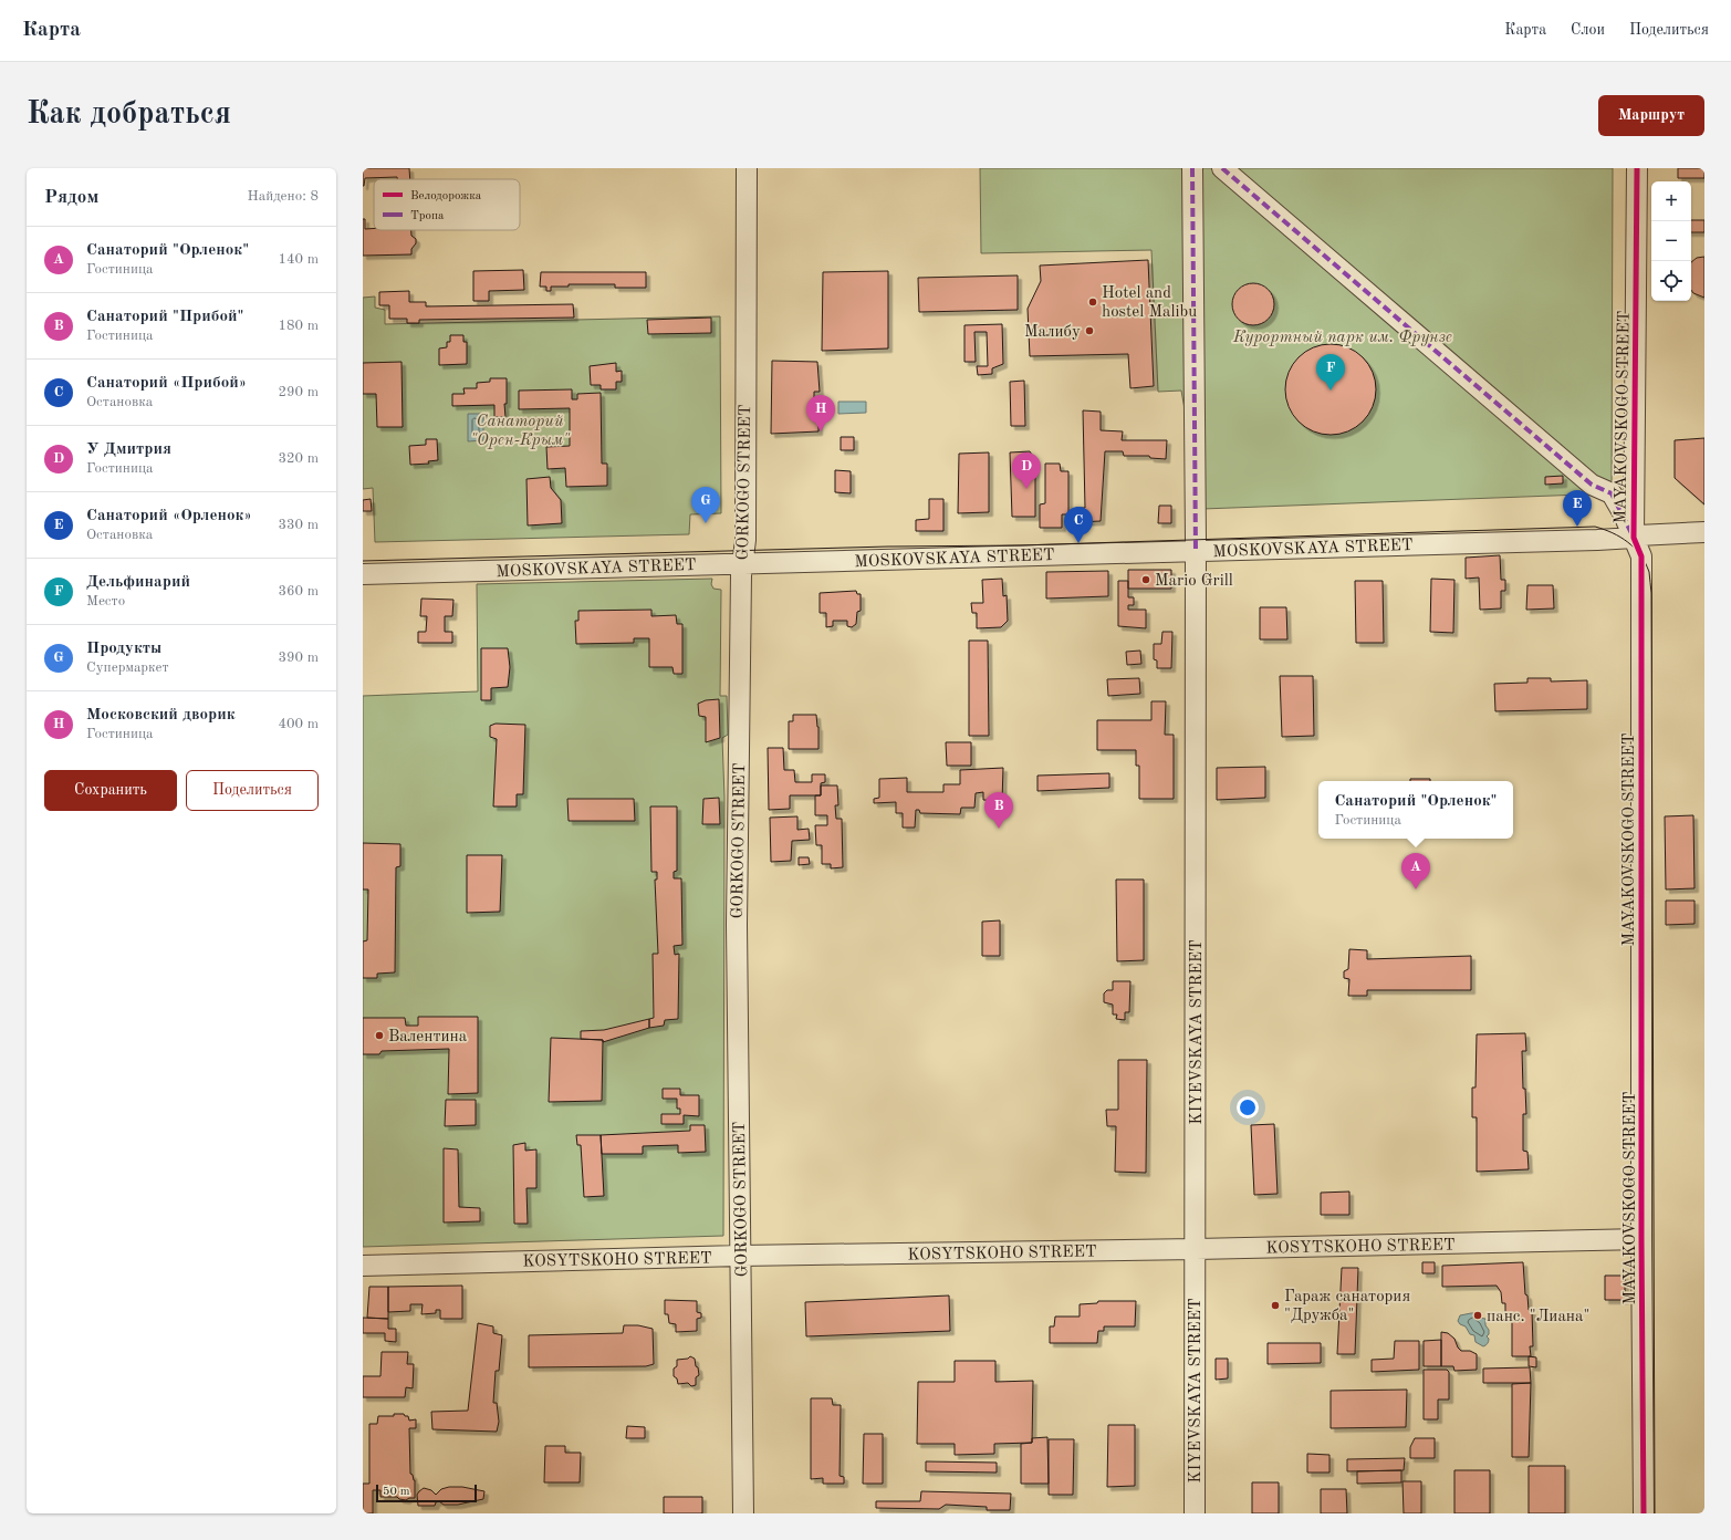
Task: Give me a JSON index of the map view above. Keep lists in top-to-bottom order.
{
  "streets": {
    "street": [
      "MAYAKOVSKOGO STREET",
      "GORKOGO STREET",
      "MOSKOVSKAYA STREET",
      "KIYEVSKAYA STREET",
      "KOSYTSKOHO STREET"
    ]
  },
  "crossings": [
    ["MAYAKOVSKOGO STREET", "MOSKOVSKAYA STREET"],
    ["MAYAKOVSKOGO STREET", "KOSYTSKOHO STREET"],
    ["GORKOGO STREET", "MOSKOVSKAYA STREET"],
    ["GORKOGO STREET", "KOSYTSKOHO STREET"],
    ["MOSKOVSKAYA STREET", "KIYEVSKAYA STREET"],
    ["KIYEVSKAYA STREET", "KOSYTSKOHO STREET"]
  ],
  "parks": ["Курортный парк им. Фрунзе", "Санаторий \"Орен-Крым\""],
  "places": [
    "Hotel and hostel Malibu",
    "Малибу",
    "Mario Grill",
    "Валентина",
    "Гараж санатория \"Дружба\"",
    "панс. \"Лиана\""
  ],
  "legend": ["Велодорожка", "Тропа"],
  "scale_bar": "50 m",
  "page": {
    "header": "Карта",
    "nav": ["Карта", "Слои", "Поделиться"],
    "buttons": [
      "Маршрут",
      ["Сохранить", "Поделиться"]
    ],
    "title": "Как добраться",
    "heading": ["Рядом", "Найдено: 8"],
    "map_buttons": ["+", "−"],
    "list": [
      {
        "mark": "A",
        "name": "Санаторий \"Орленок\"",
        "note": "Гостиница",
        "value": "140 m"
      },
      {
        "mark": "B",
        "name": "Санаторий \"Прибой\"",
        "note": "Гостиница",
        "value": "180 m"
      },
      {
        "mark": "C",
        "name": "Санаторий «Прибой»",
        "note": "Остановка",
        "value": "290 m"
      },
      {
        "mark": "D",
        "name": "У Дмитрия",
        "note": "Гостиница",
        "value": "320 m"
      },
      {
        "mark": "E",
        "name": "Санаторий «Орленок»",
        "note": "Остановка",
        "value": "330 m"
      },
      {
        "mark": "F",
        "name": "Дельфинарий",
        "note": "Место",
        "value": "360 m"
      },
      {
        "mark": "G",
        "name": "Продукты",
        "note": "Супермаркет",
        "value": "390 m"
      },
      {
        "mark": "H",
        "name": "Московский дворик",
        "note": "Гостиница",
        "value": "400 m"
      }
    ],
    "pins": [
      "F",
      "H",
      "D",
      "G",
      "E",
      "C",
      "B",
      "A"
    ],
    "popup": ["Санаторий \"Орленок\"", "Гостиница"],
    "scale": "50 m"
  }
}
